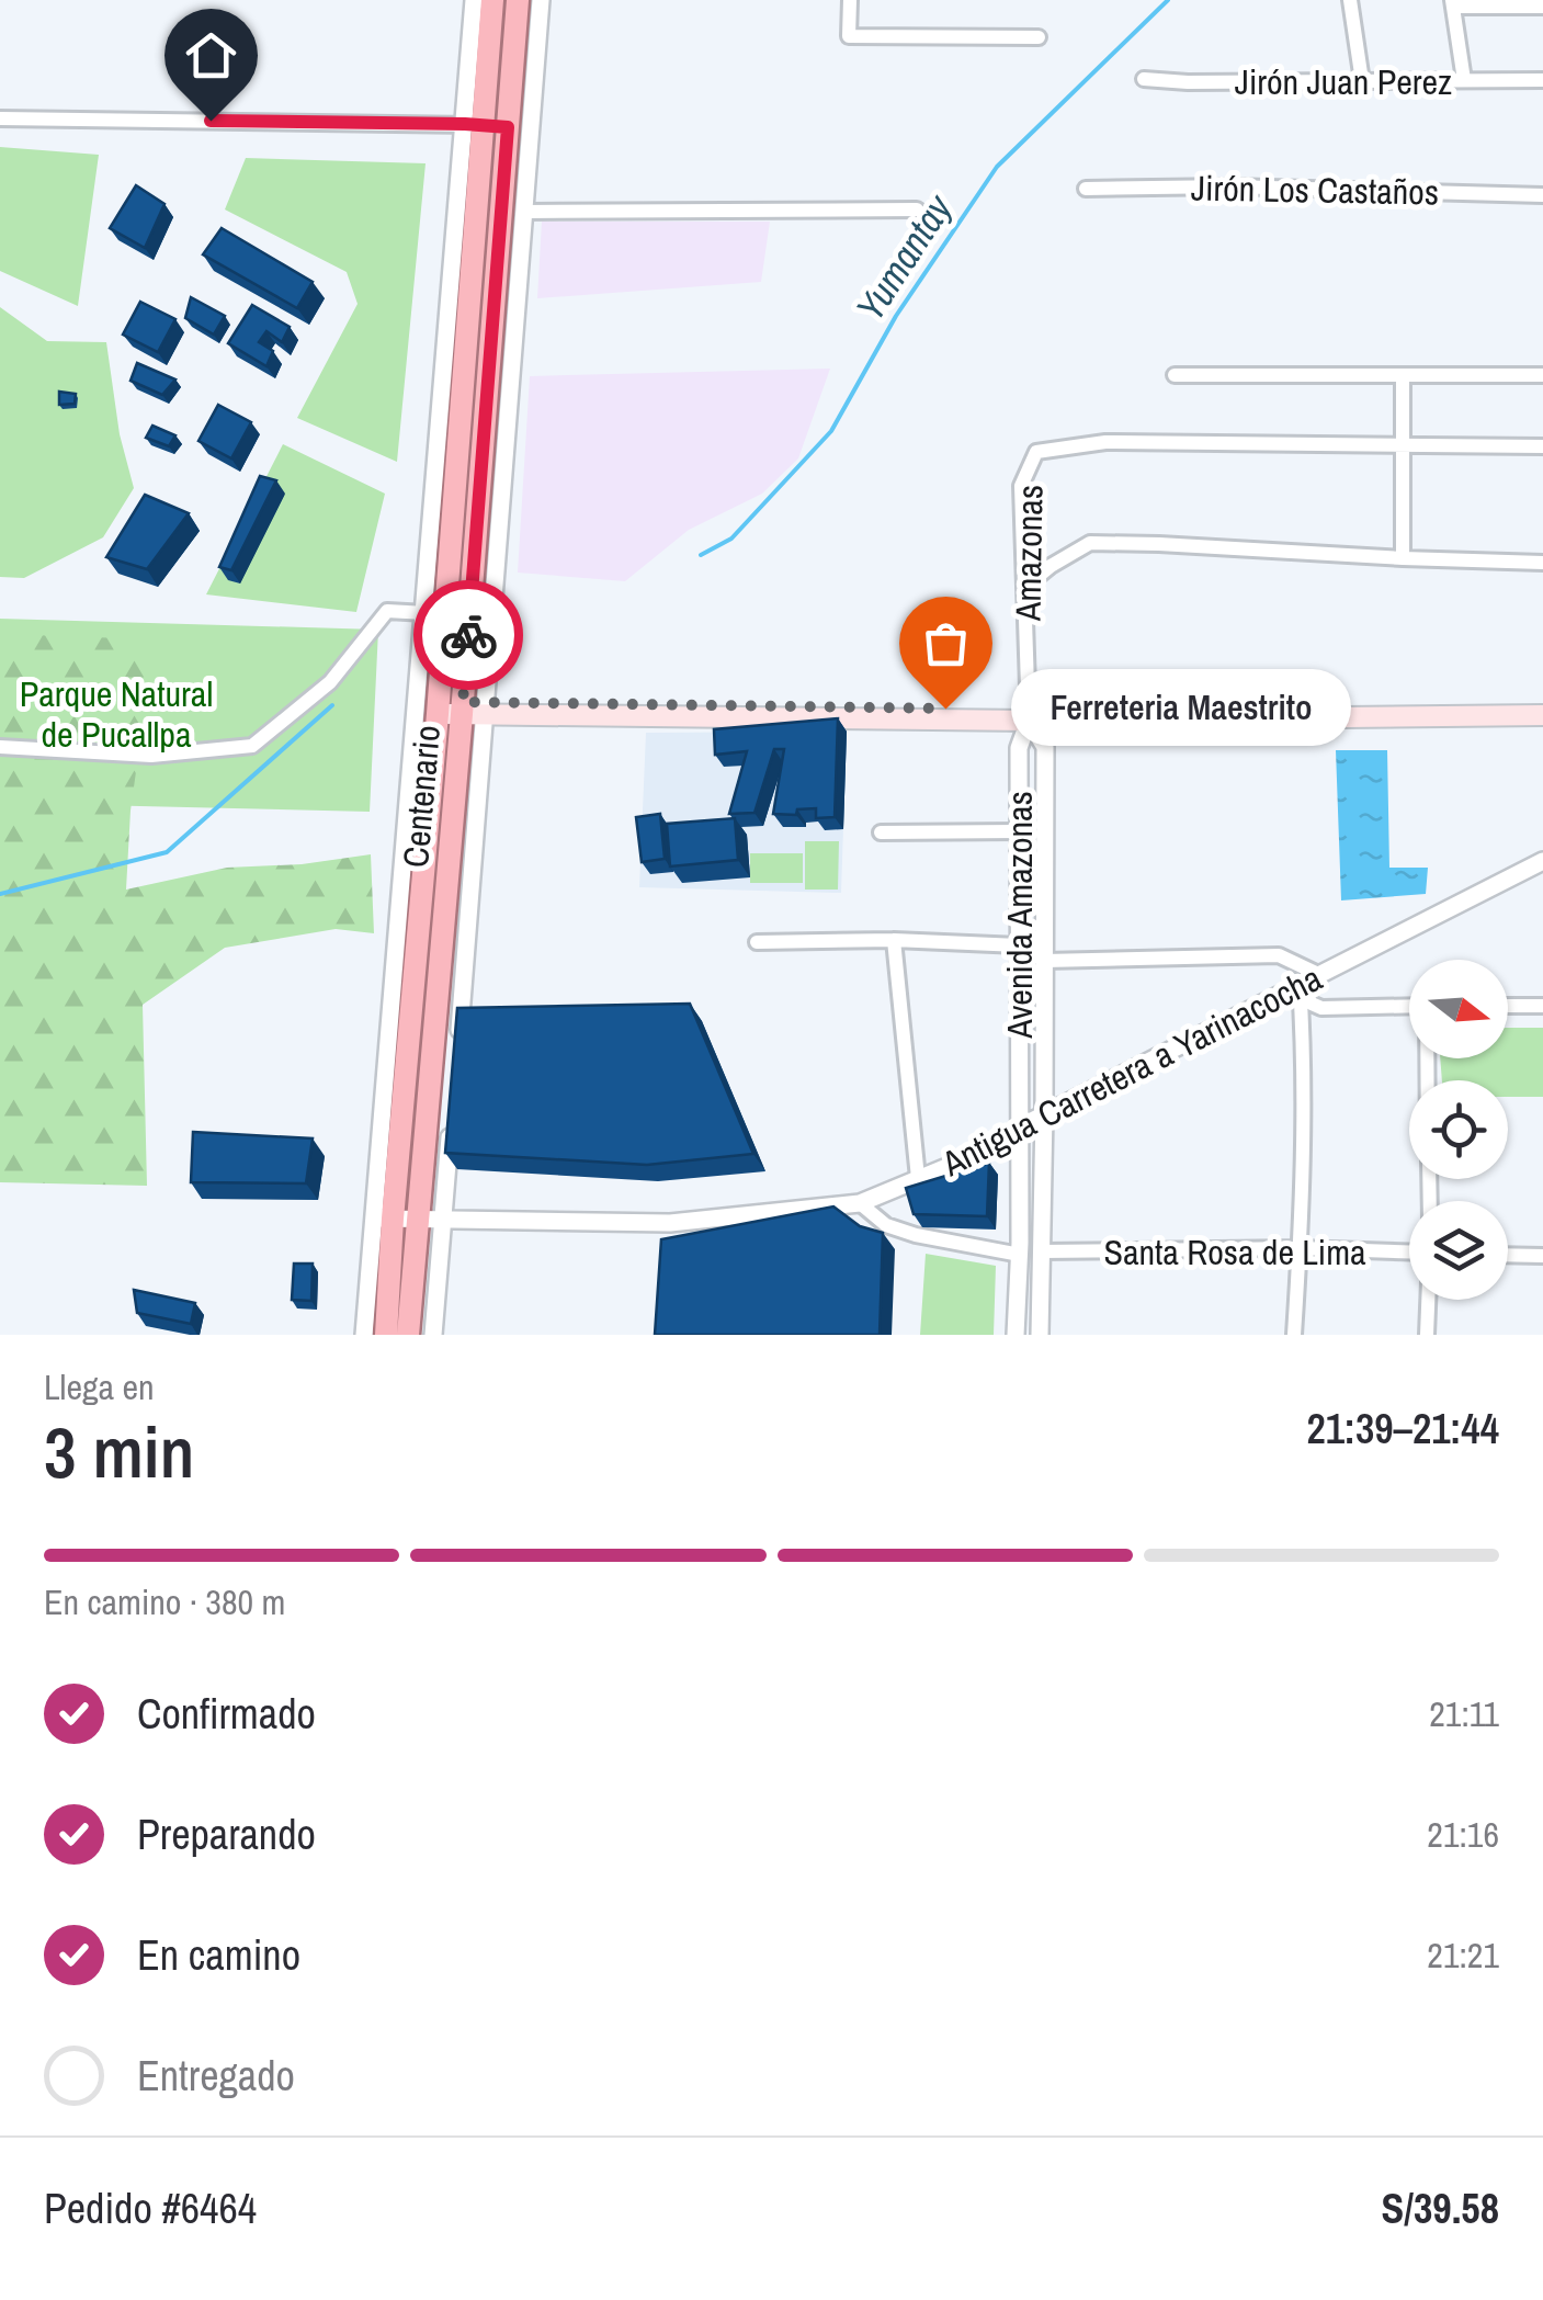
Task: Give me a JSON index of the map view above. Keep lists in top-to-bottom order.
{
  "streets": {
    "highway": ["Centenario"],
    "street": [
      "Jirón Juan Perez",
      "Jirón Los Castaños",
      "Amazonas",
      "Avenida Amazonas",
      "Antigua Carretera a Yarinacocha",
      "Santa Rosa de Lima"
    ]
  },
  "crossings": [
    ["Amazonas", "Avenida Amazonas"],
    ["Centenario", "Antigua Carretera a Yarinacocha"],
    ["Avenida Amazonas", "Antigua Carretera a Yarinacocha"],
    ["Avenida Amazonas", "Santa Rosa de Lima"]
  ],
  "water": ["Yumantay"],
  "parks": ["Parque Natural de Pucallpa"],
  "places": ["Ferreteria Maestrito"],
  "north": "right",
  "page": {
    "bubble": "Ferreteria Maestrito",
    "heading": ["3 min", "Llega en", "21:39–21:44"],
    "panel": ["Pedido #6464", "S/39.58"],
    "bar": "En camino · 380 m",
    "list": [
      ["Confirmado", "21:11"],
      ["Preparando", "21:16"],
      ["En camino", "21:21"],
      "Entregado"
    ]
  }
}
